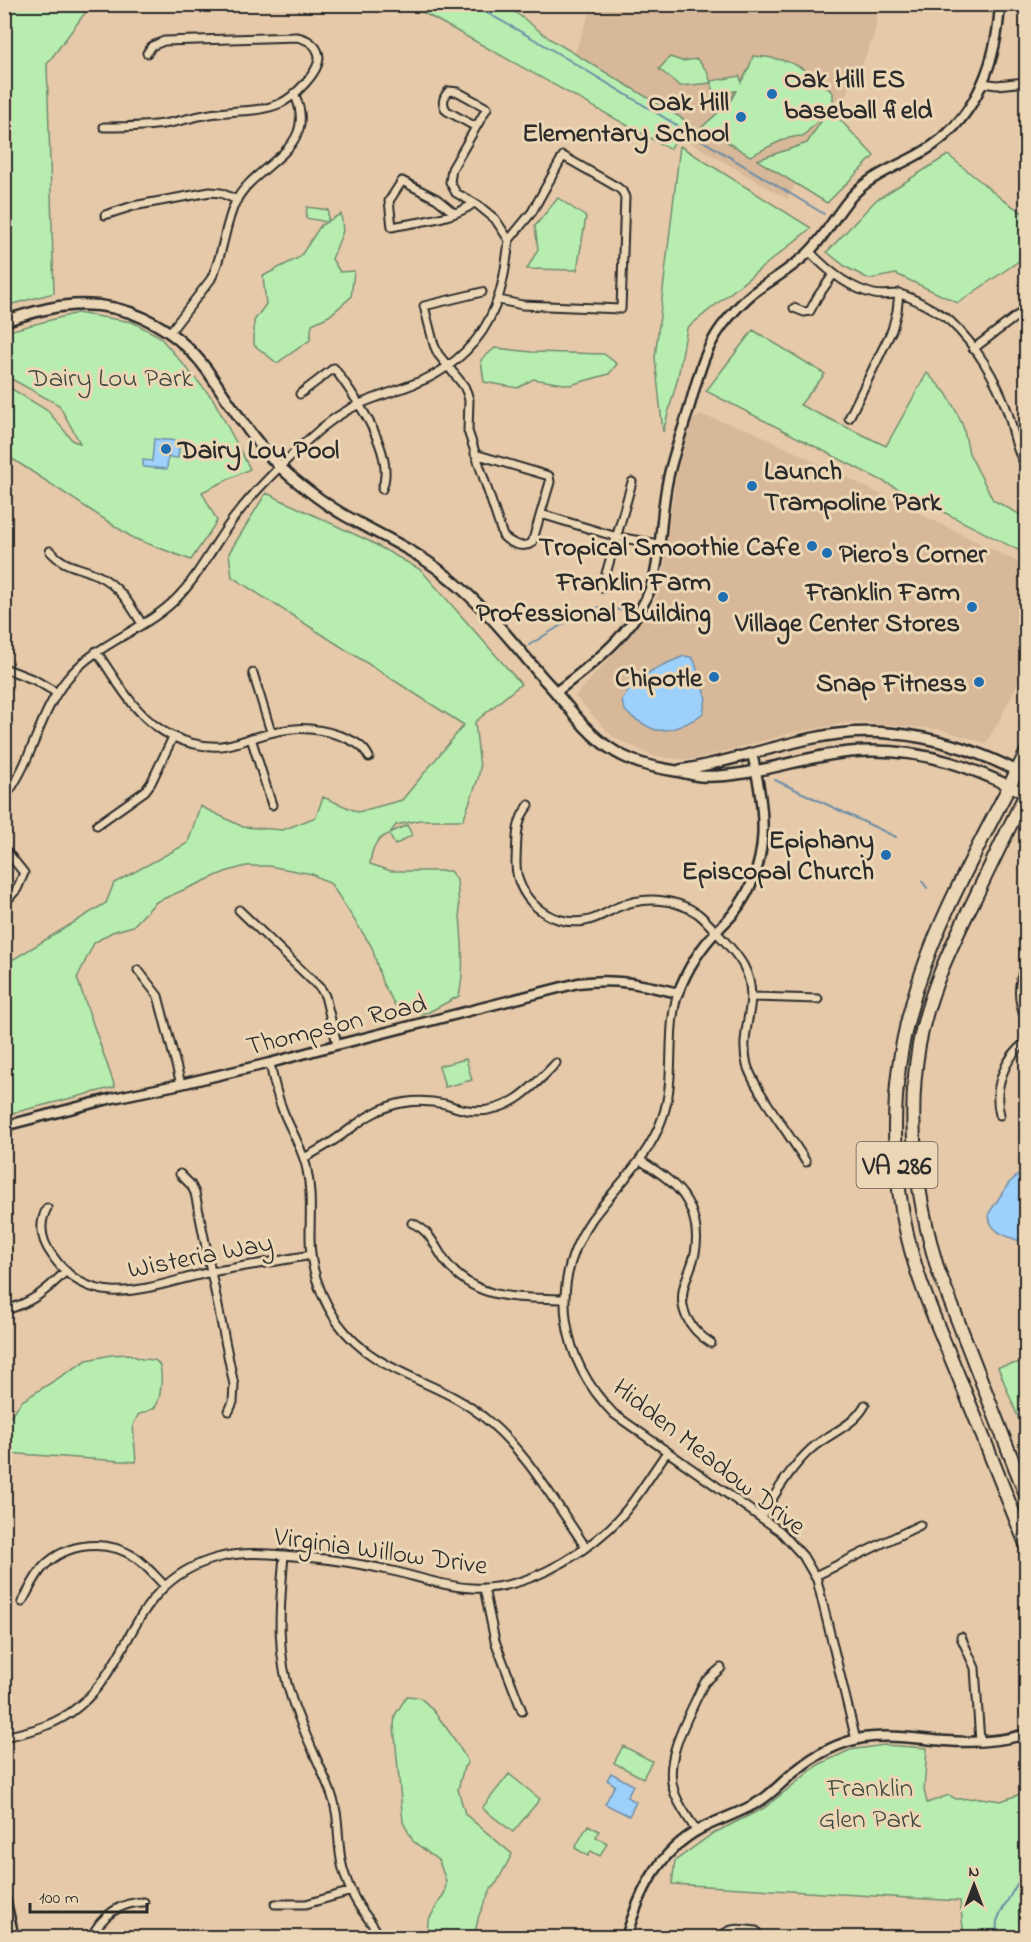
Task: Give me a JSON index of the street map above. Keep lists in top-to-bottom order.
{
  "streets": {
    "highway": ["VA 286"],
    "street": [
      "Thompson Road",
      "Wisteria Way",
      "Hidden Meadow Drive",
      "Virginia Willow Drive"
    ]
  },
  "crossings": [
    ["Thompson Road", "Hidden Meadow Drive"],
    ["Hidden Meadow Drive", "Virginia Willow Drive"]
  ],
  "parks": ["Dairy Lou Park", "Franklin Glen Park"],
  "places": [
    "Oak Hill ES baseball field",
    "Oak Hill Elementary School",
    "Dairy Lou Pool",
    "Launch Trampoline Park",
    "Tropical Smoothie Cafe",
    "Piero's Corner",
    "Franklin Farm Professional Building",
    "Franklin Farm Village Center Stores",
    "Chipotle",
    "Snap Fitness",
    "Epiphany Episcopal Church"
  ],
  "scale_bar": "100 m",
  "north": "top"
}
